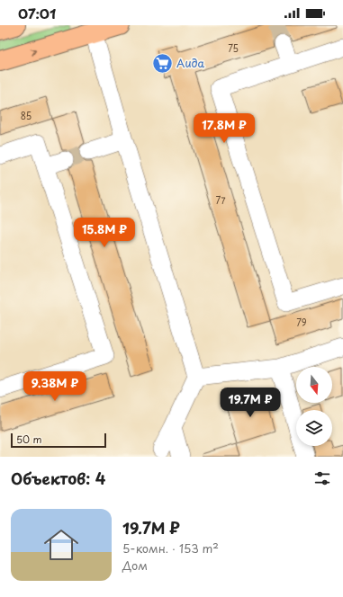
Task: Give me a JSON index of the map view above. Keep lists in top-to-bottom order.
{
  "places": {
    "supermarket": ["Аида"]
  },
  "house_numbers": [
    "75",
    "85",
    "77",
    "79"
  ],
  "scale_bar": "50 m",
  "north": "bottom",
  "page": {
    "status": "07:01",
    "price": [
      "17.8M ₽",
      "15.8M ₽",
      "9.38M ₽",
      "19.7M ₽"
    ],
    "scale": "50 m",
    "heading": "Объектов: 4",
    "list": [
      {
        "name": "19.7M ₽",
        "note": "5-комн. · 153 m² · Дом"
      }
    ]
  }
}
